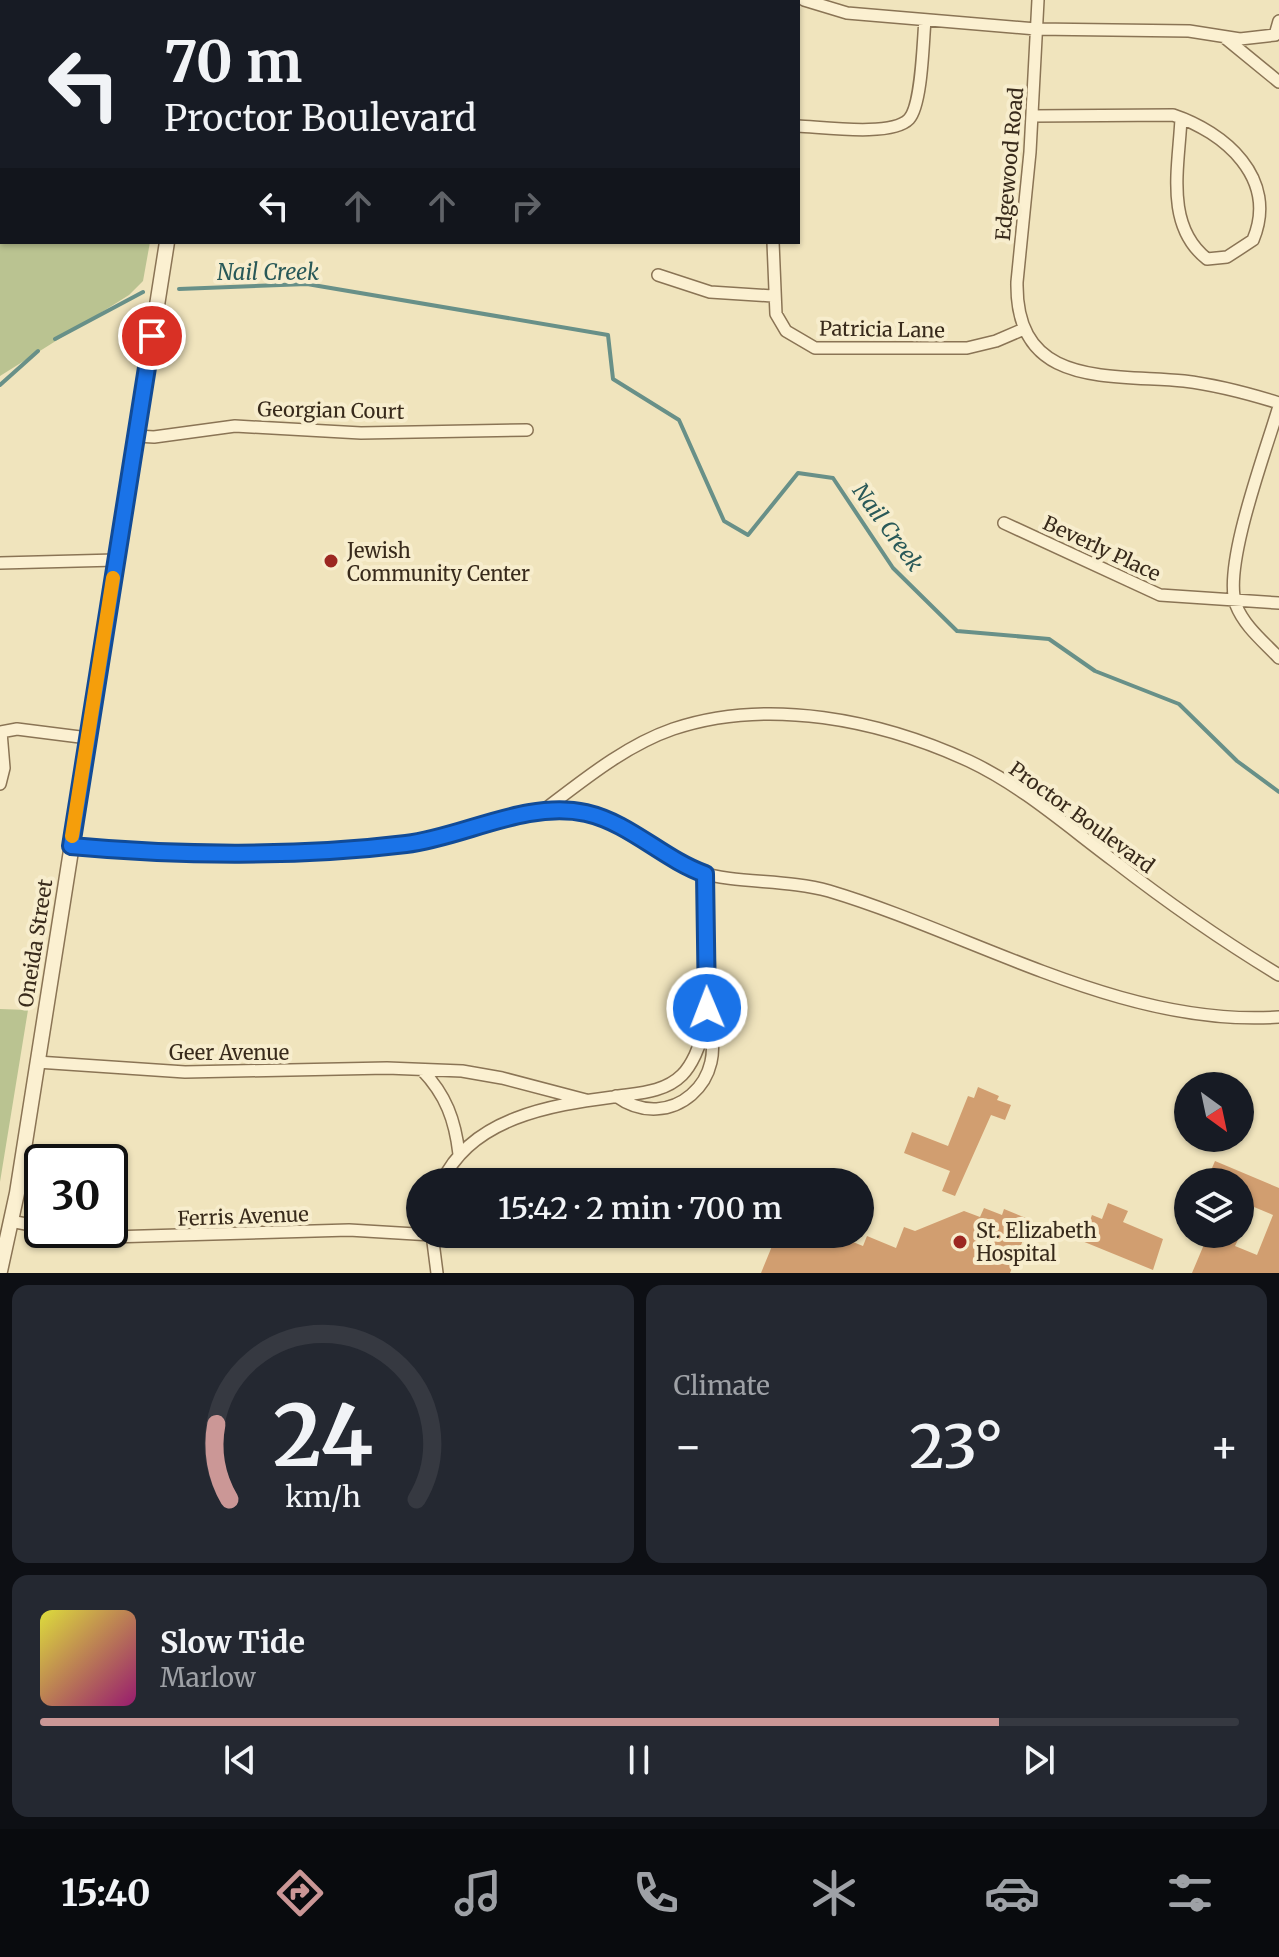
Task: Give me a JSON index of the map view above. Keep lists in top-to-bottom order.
{
  "streets": {
    "street": [
      "Edgewood Road",
      "Patricia Lane",
      "Georgian Court",
      "Beverly Place",
      "Proctor Boulevard",
      "Oneida Street",
      "Geer Avenue",
      "Ferris Avenue"
    ]
  },
  "crossings": [
    ["Edgewood Road", "Patricia Lane"],
    ["Georgian Court", "Oneida Street"],
    ["Proctor Boulevard", "Oneida Street"],
    ["Oneida Street", "Geer Avenue"]
  ],
  "water": ["Nail Creek"],
  "places": ["Jewish Community Center", "St. Elizabeth Hospital"],
  "north": "bottom right",
  "page": {
    "turn": ["70 m", "Proctor Boulevard"],
    "limit": "30",
    "trip": "15:42 · 2 min · 700 m",
    "tile": "Climate",
    "heat": ["−", "23°", "+"],
    "song": ["Slow Tide", "Marlow"],
    "tabs": "15:40",
    "gauge": ["24", "km/h"]
  }
}
